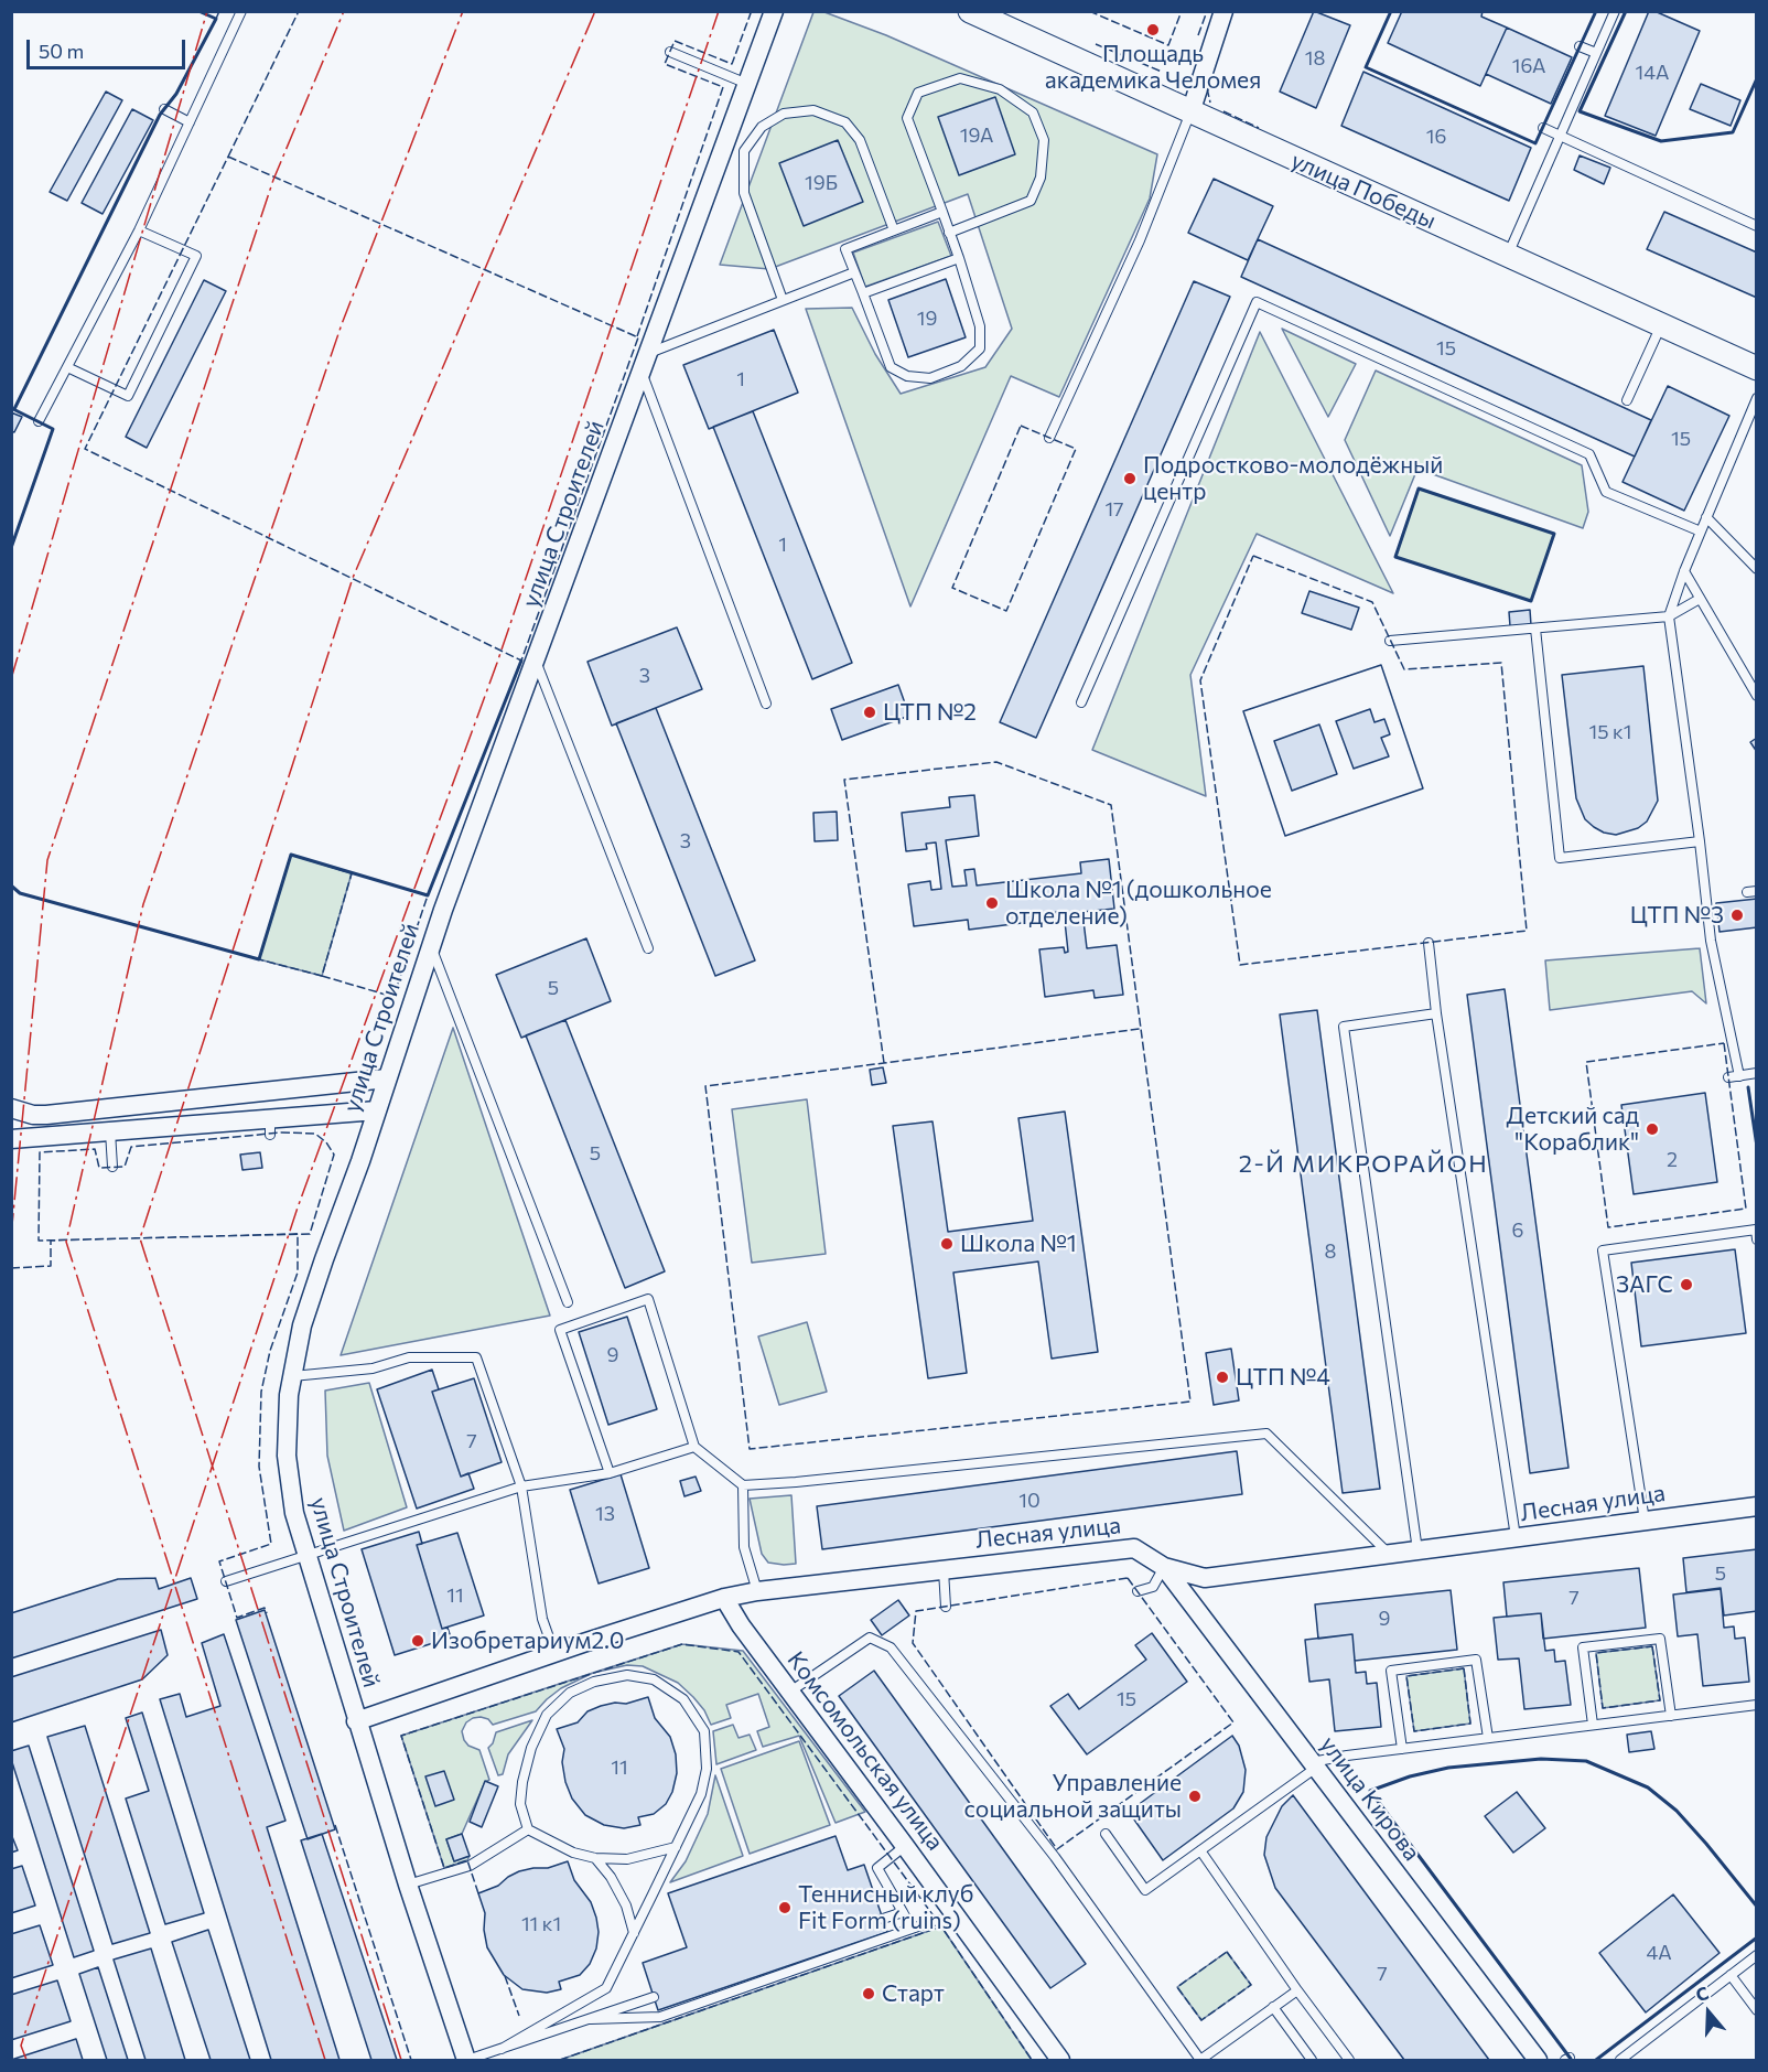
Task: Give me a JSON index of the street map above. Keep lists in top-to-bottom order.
{
  "streets": {
    "street": [
      "улица Победы",
      "улица Строителей",
      "Лесная улица",
      "Комсомольская улица",
      "улица Кирова"
    ]
  },
  "crossings": [
    ["улица Строителей", "Лесная улица"],
    ["Лесная улица", "Комсомольская улица"],
    ["Лесная улица", "улица Кирова"]
  ],
  "districts": ["2-Й МИКРОРАЙОН"],
  "places": [
    "Площадь академика Челомея",
    "Подростково-молодёжный центр",
    "ЦТП №2",
    "Школа №1 (дошкольное отделение)",
    "ЦТП №3",
    "Детский сад \"Кораблик\"",
    "Школа №1",
    "ЗАГС",
    "ЦТП №4",
    "Изобретариум2.0",
    "Управление социальной защиты",
    "Теннисный клуб Fit Form (ruins)",
    "Старт"
  ],
  "house_numbers": [
    "18",
    "16А",
    "14А",
    "19А",
    "16",
    "19Б",
    "19",
    "15",
    "1",
    "15",
    "17",
    "1",
    "3",
    "15 к1",
    "3",
    "5",
    "5",
    "2",
    "6",
    "8",
    "9",
    "7",
    "10",
    "13",
    "5",
    "11",
    "7",
    "9",
    "15",
    "11",
    "11 к1",
    "4А",
    "7"
  ],
  "scale_bar": "50 m",
  "north": "top"
}
